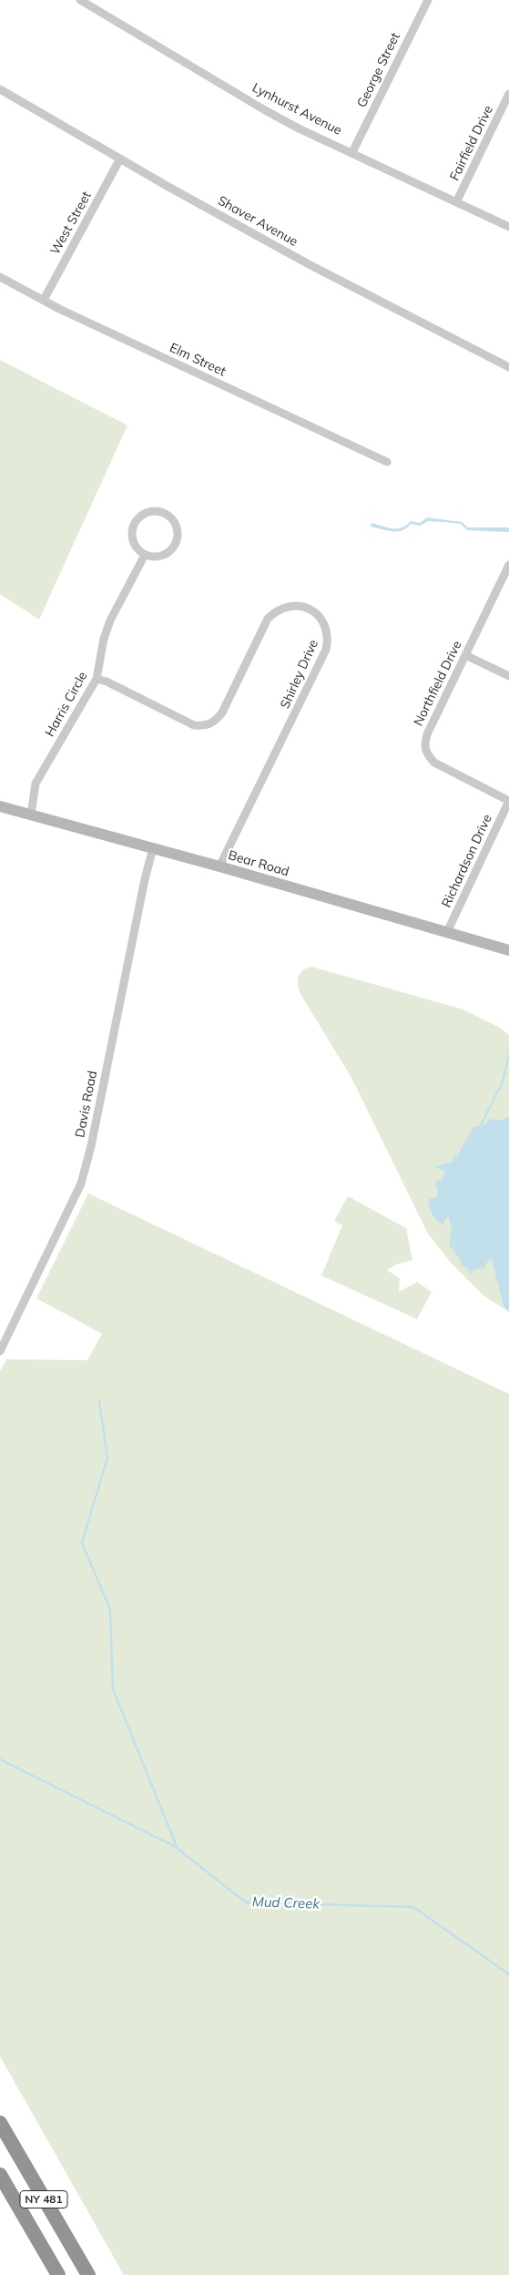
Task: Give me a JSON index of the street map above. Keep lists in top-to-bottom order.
{
  "streets": {
    "highway": ["NY 481"],
    "main road": ["Bear Road"],
    "street": [
      "George Street",
      "Lynhurst Avenue",
      "Fairfield Drive",
      "Shaver Avenue",
      "West Street",
      "Elm Street",
      "Shirley Drive",
      "Northfield Drive",
      "Harris Circle",
      "Richardson Drive",
      "Davis Road"
    ]
  },
  "crossings": [
    ["George Street", "Lynhurst Avenue"],
    ["Lynhurst Avenue", "Fairfield Drive"],
    ["Shaver Avenue", "West Street"],
    ["West Street", "Elm Street"],
    ["Shirley Drive", "Harris Circle"],
    ["Shirley Drive", "Bear Road"],
    ["Northfield Drive", "Richardson Drive"],
    ["Harris Circle", "Bear Road"],
    ["Richardson Drive", "Bear Road"],
    ["Bear Road", "Davis Road"]
  ],
  "water": ["Mud Creek"]
}
